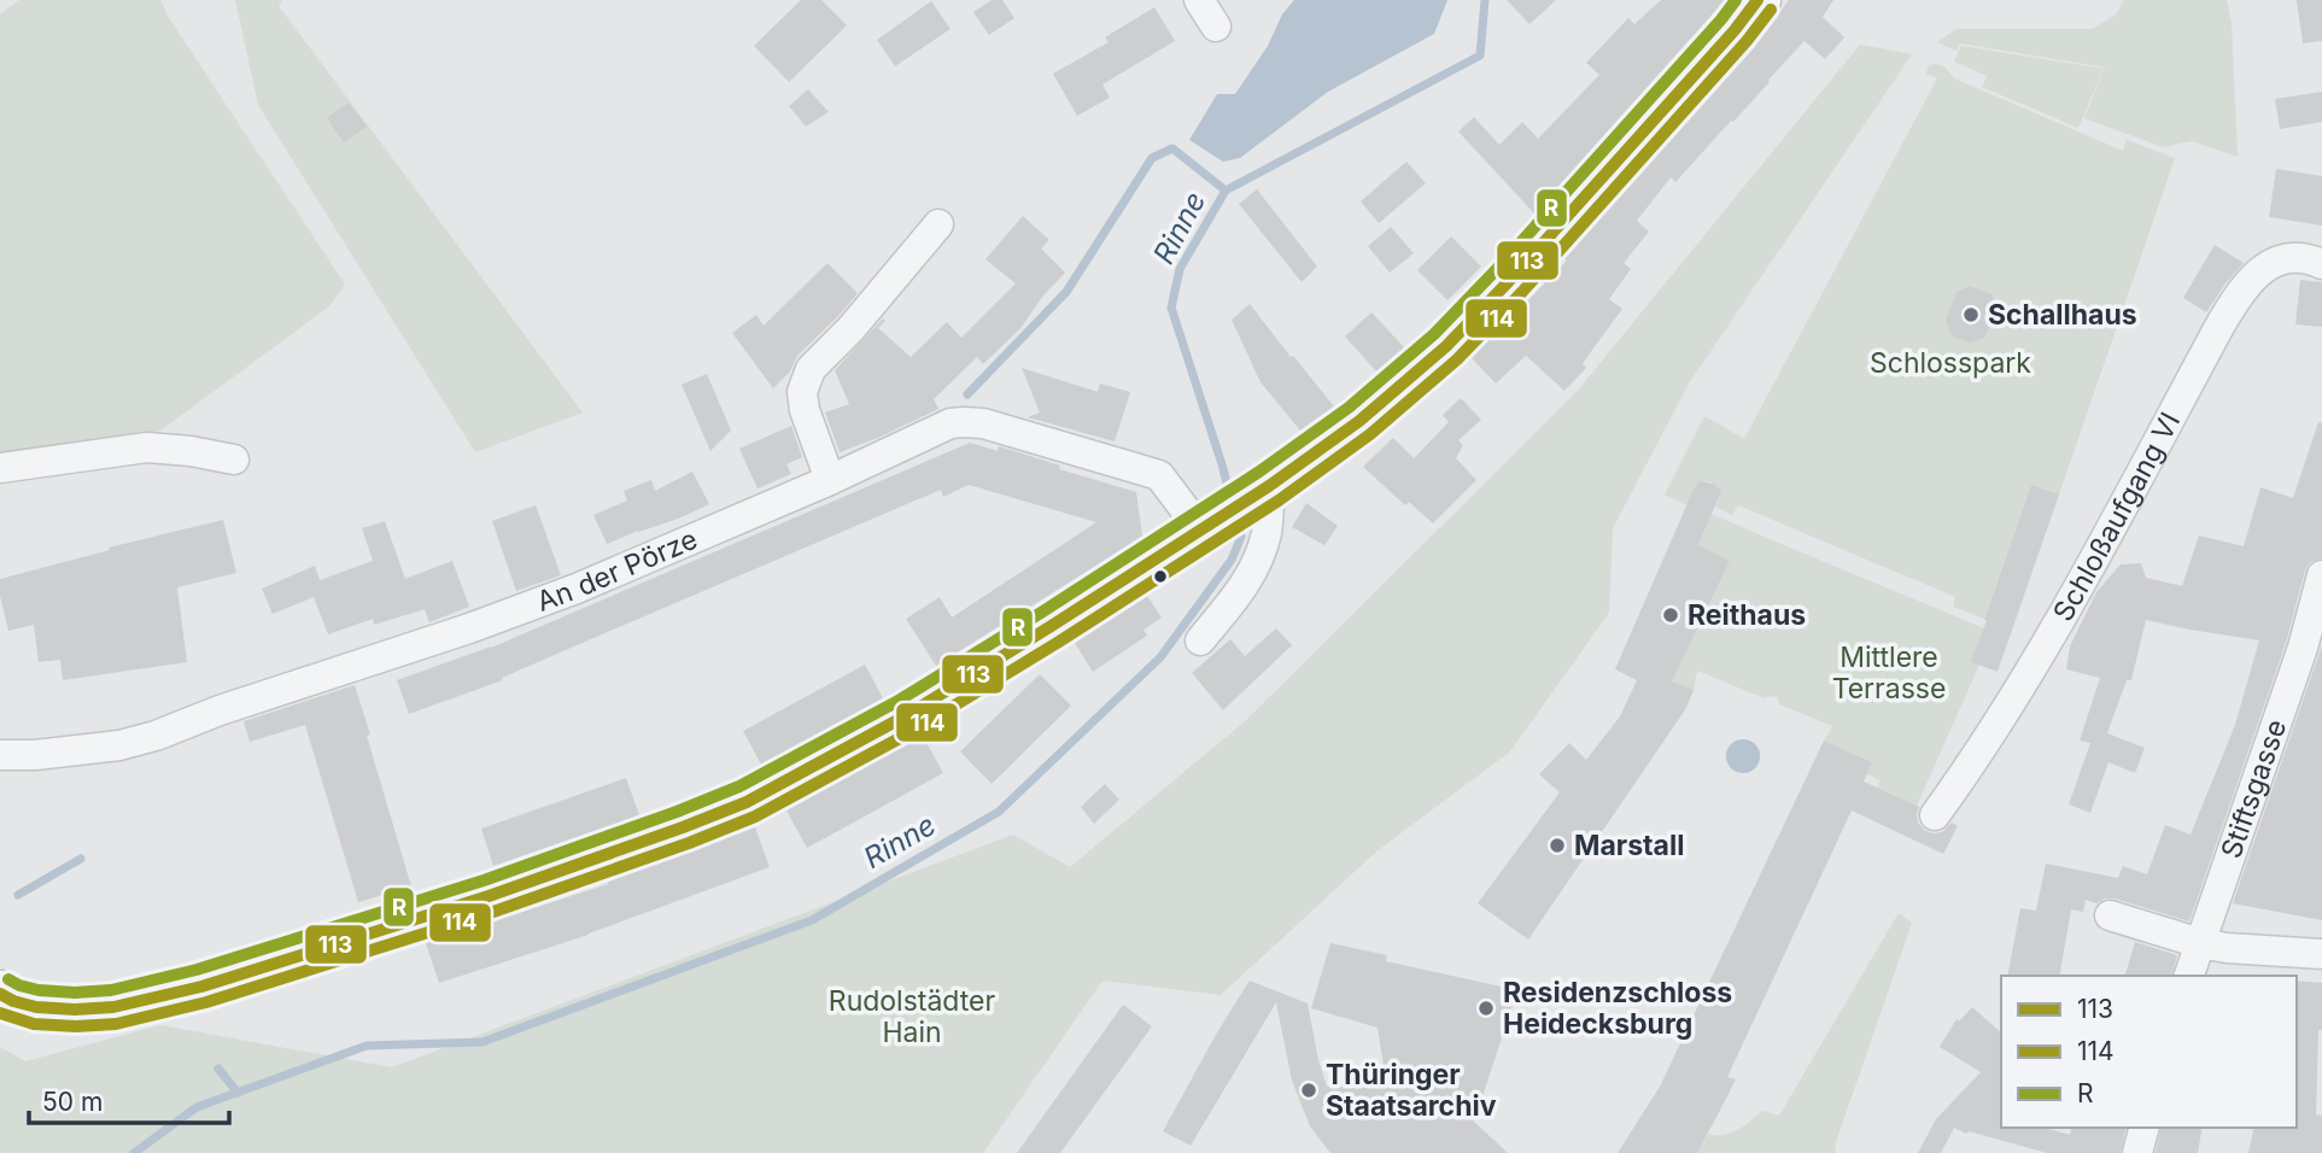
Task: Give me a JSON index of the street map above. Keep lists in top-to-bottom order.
{
  "streets": {
    "street": ["Schloßaufgang VI", "An der Pörze", "Stiftsgasse"]
  },
  "water": ["Rinne"],
  "parks": ["Schlosspark", "Mittlere Terrasse", "Rudolstädter Hain"],
  "places": [
    "Schallhaus",
    "Reithaus",
    "Marstall",
    "Residenzschloss Heidecksburg",
    "Thüringer Staatsarchiv"
  ],
  "lines": ["transit line 113", "transit line R", "transit line 114"],
  "legend": ["113", "114", "R"],
  "scale_bar": "50 m"
}
